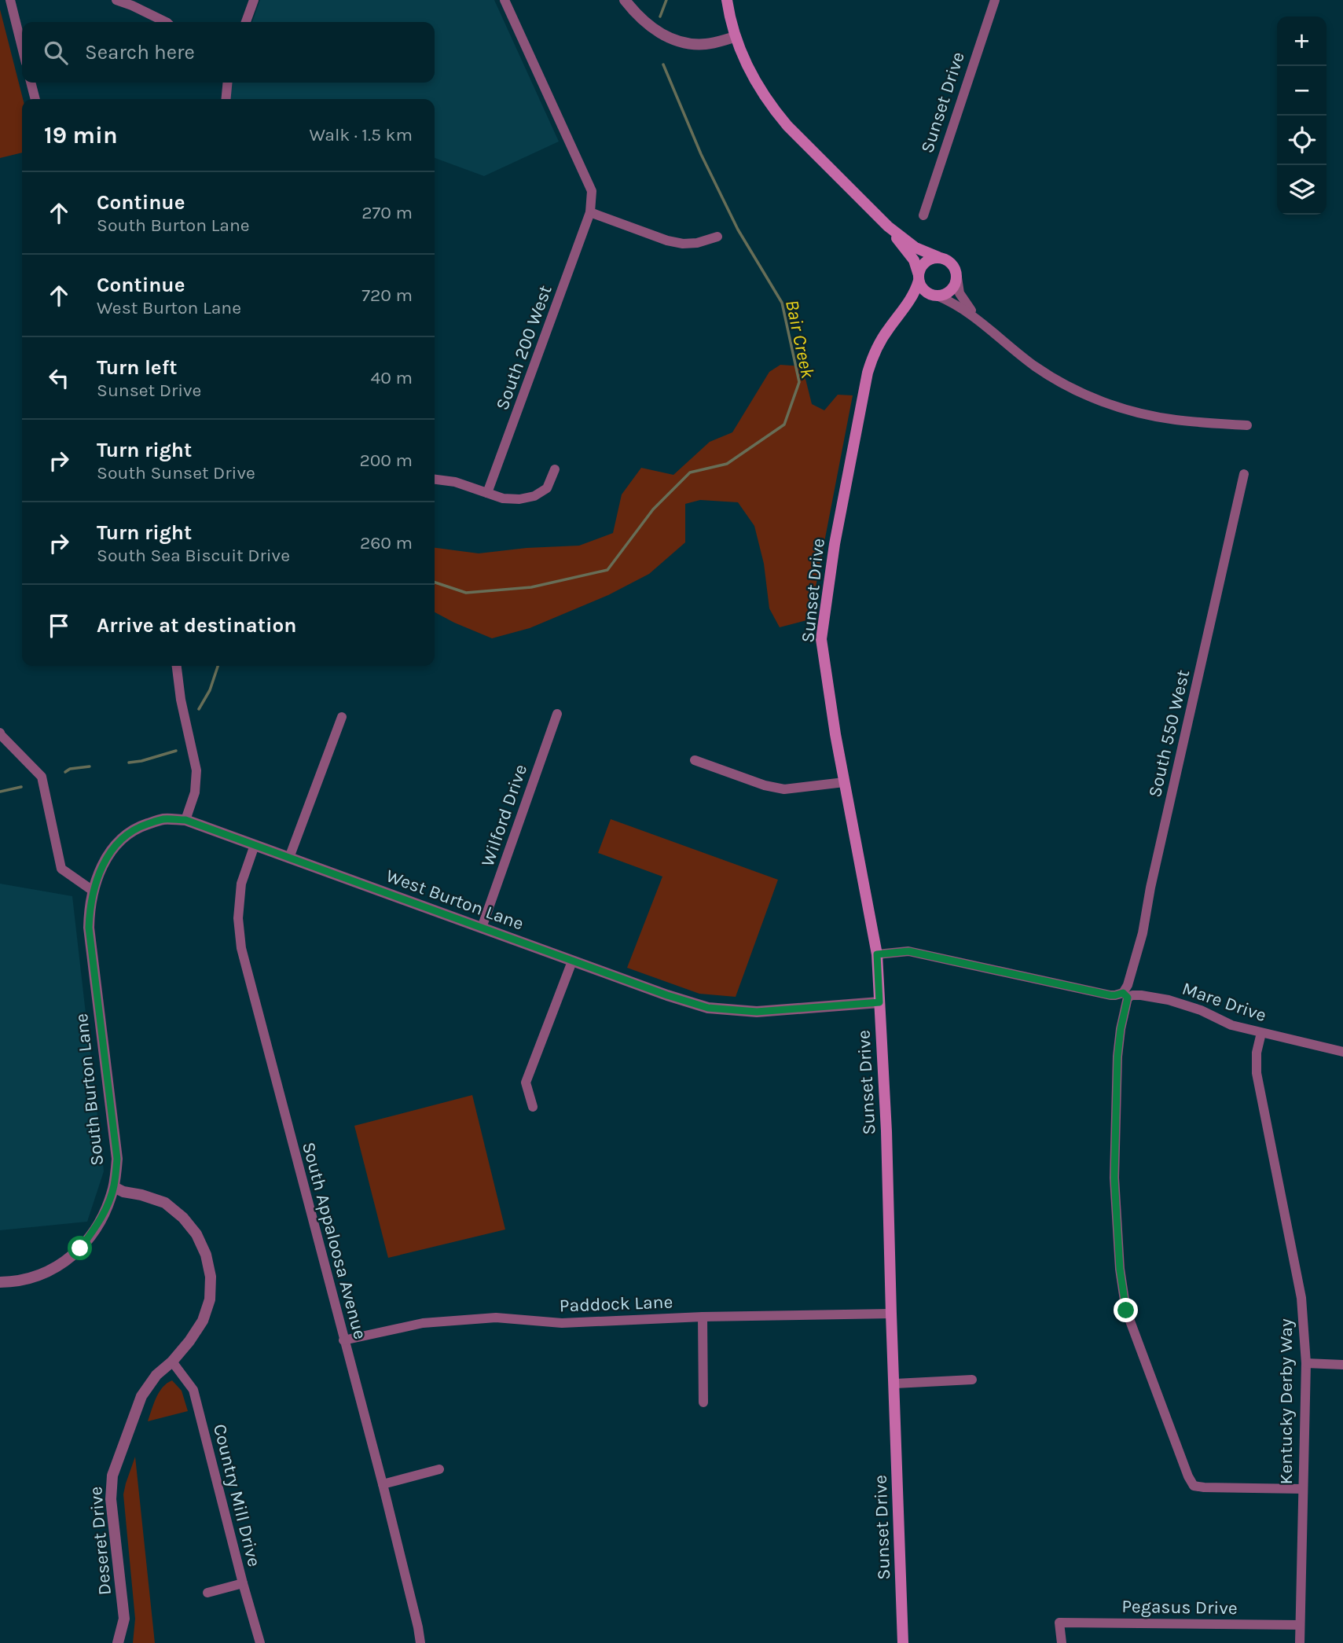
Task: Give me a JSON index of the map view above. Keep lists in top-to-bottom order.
{
  "streets": {
    "main road": ["Sunset Drive"],
    "street": [
      "South 200 West",
      "South 550 West",
      "Wilford Drive",
      "West Burton Lane",
      "Mare Drive",
      "South Burton Lane",
      "South Appaloosa Avenue",
      "Paddock Lane",
      "Kentucky Derby Way",
      "Country Mill Drive",
      "Deseret Drive",
      "Pegasus Drive"
    ]
  },
  "crossings": [
    ["Sunset Drive", "West Burton Lane"],
    ["Sunset Drive", "Mare Drive"],
    ["Sunset Drive", "Paddock Lane"],
    ["South 550 West", "Mare Drive"],
    ["South 550 West", "Kentucky Derby Way"],
    ["Wilford Drive", "West Burton Lane"],
    ["West Burton Lane", "South Burton Lane"],
    ["West Burton Lane", "South Appaloosa Avenue"],
    ["Mare Drive", "Kentucky Derby Way"],
    ["South Burton Lane", "Deseret Drive"],
    ["South Appaloosa Avenue", "Paddock Lane"],
    ["Kentucky Derby Way", "Pegasus Drive"],
    ["Country Mill Drive", "Deseret Drive"]
  ],
  "water": ["Bair Creek"],
  "page": {
    "map_buttons": ["+", "−"],
    "search": "Search here",
    "heading": ["19 min", "Walk · 1.5 km"],
    "list": [
      ["Continue", "South Burton Lane", "270 m"],
      ["Continue", "West Burton Lane", "720 m"],
      ["Turn left", "Sunset Drive", "40 m"],
      ["Turn right", "South Sunset Drive", "200 m"],
      ["Turn right", "South Sea Biscuit Drive", "260 m"],
      "Arrive at destination"
    ]
  }
}
